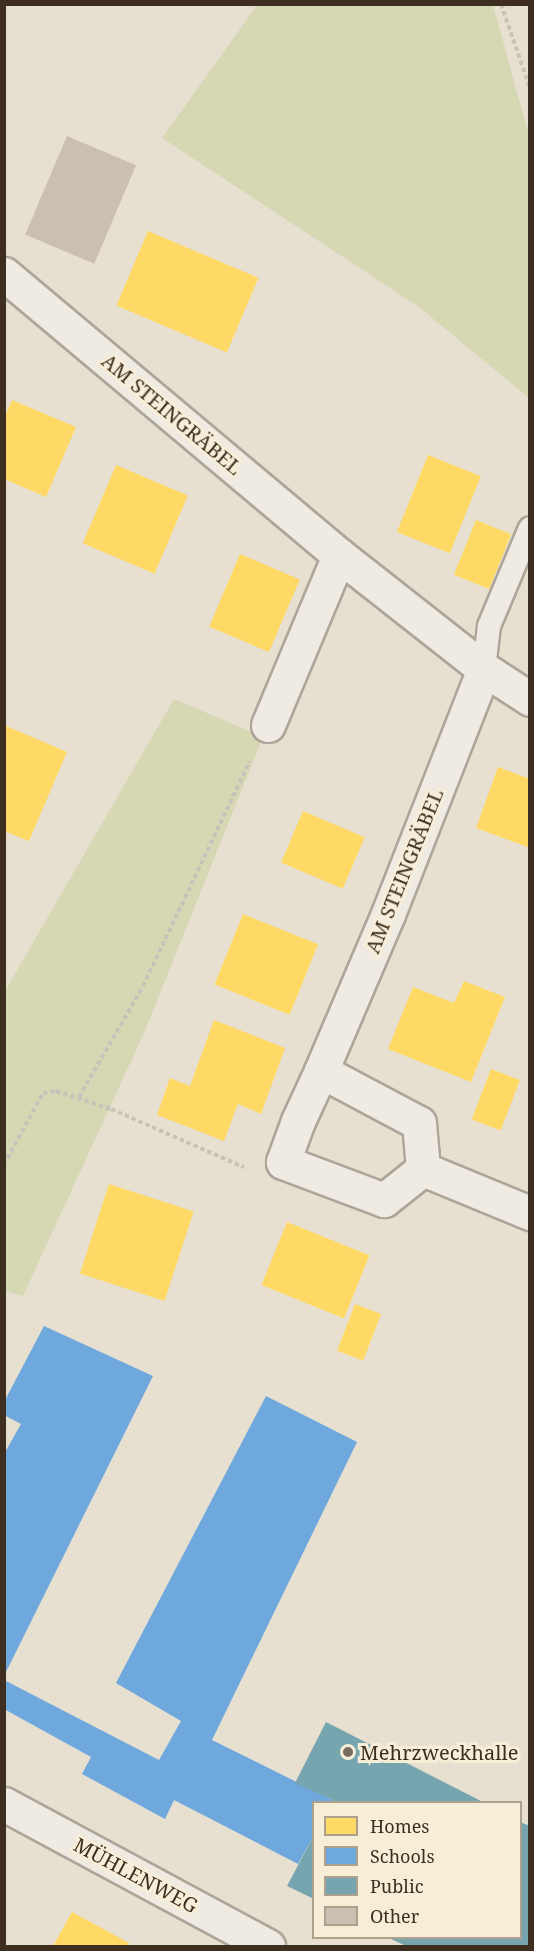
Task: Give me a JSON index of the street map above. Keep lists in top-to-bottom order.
{
  "streets": {
    "street": ["AM STEINGRÄBEL", "MÜHLENWEG"]
  },
  "places": ["Mehrzweckhalle"],
  "legend": [
    "Homes",
    "Schools",
    "Public",
    "Other"
  ]
}
